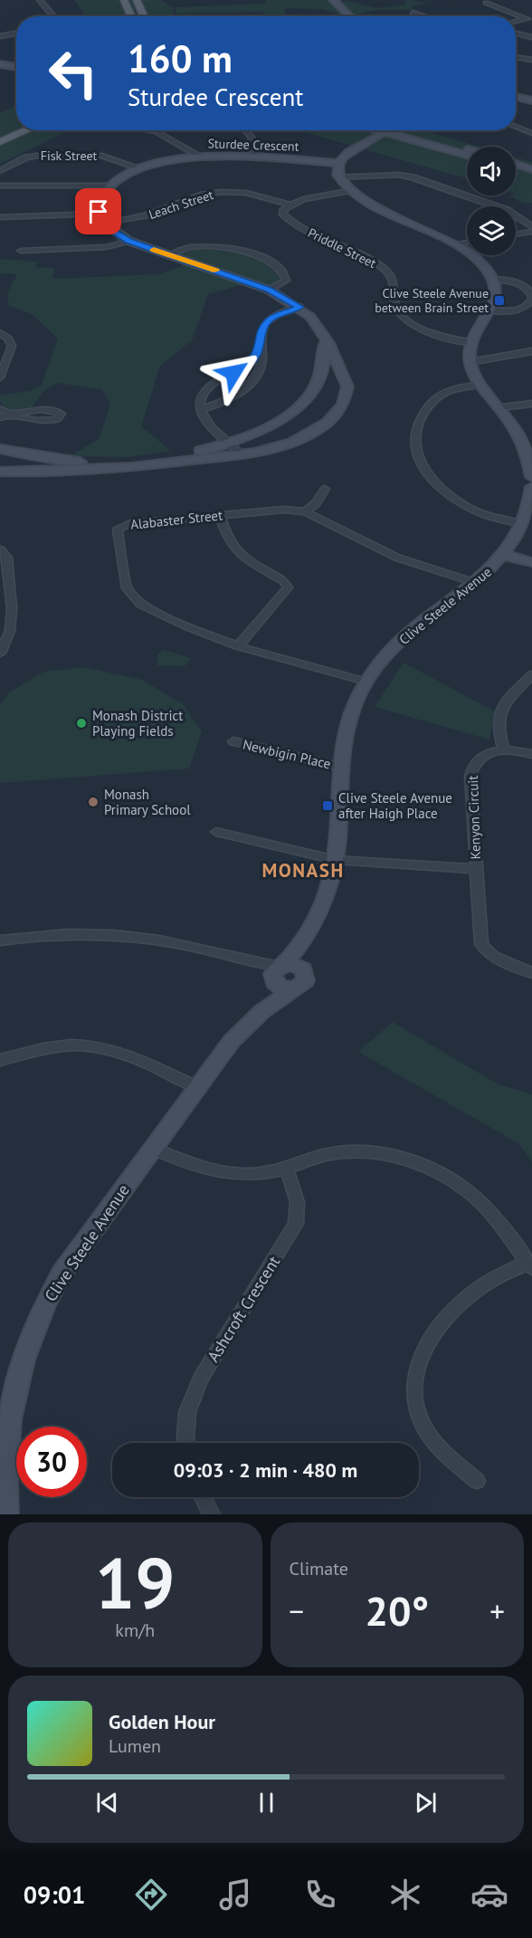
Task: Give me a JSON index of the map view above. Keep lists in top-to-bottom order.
{
  "streets": {
    "street": [
      "Sturdee Crescent",
      "Fisk Street",
      "Leach Street",
      "Priddle Street",
      "Alabaster Street",
      "Clive Steele Avenue",
      "Newbigin Place",
      "Kenyon Circuit",
      "Ashcroft Crescent"
    ]
  },
  "crossings": [
    ["Sturdee Crescent", "Fisk Street"],
    ["Leach Street", "Priddle Street"],
    ["Alabaster Street", "Clive Steele Avenue"],
    ["Clive Steele Avenue", "Newbigin Place"],
    ["Clive Steele Avenue", "Kenyon Circuit"]
  ],
  "districts": ["MONASH"],
  "places": {
    "transit": ["Clive Steele Avenue between Brain Street", "Clive Steele Avenue after Haigh Place"],
    "other": ["Monash District Playing Fields", "Monash Primary School"]
  },
  "page": {
    "turn": ["160 m", "Sturdee Crescent"],
    "limit": "30",
    "trip": "09:03 · 2 min · 480 m",
    "tile": [
      ["19", "km/h"],
      "Climate"
    ],
    "heat": ["−", "20°", "+"],
    "song": ["Golden Hour", "Lumen"],
    "tabs": "09:01"
  }
}
